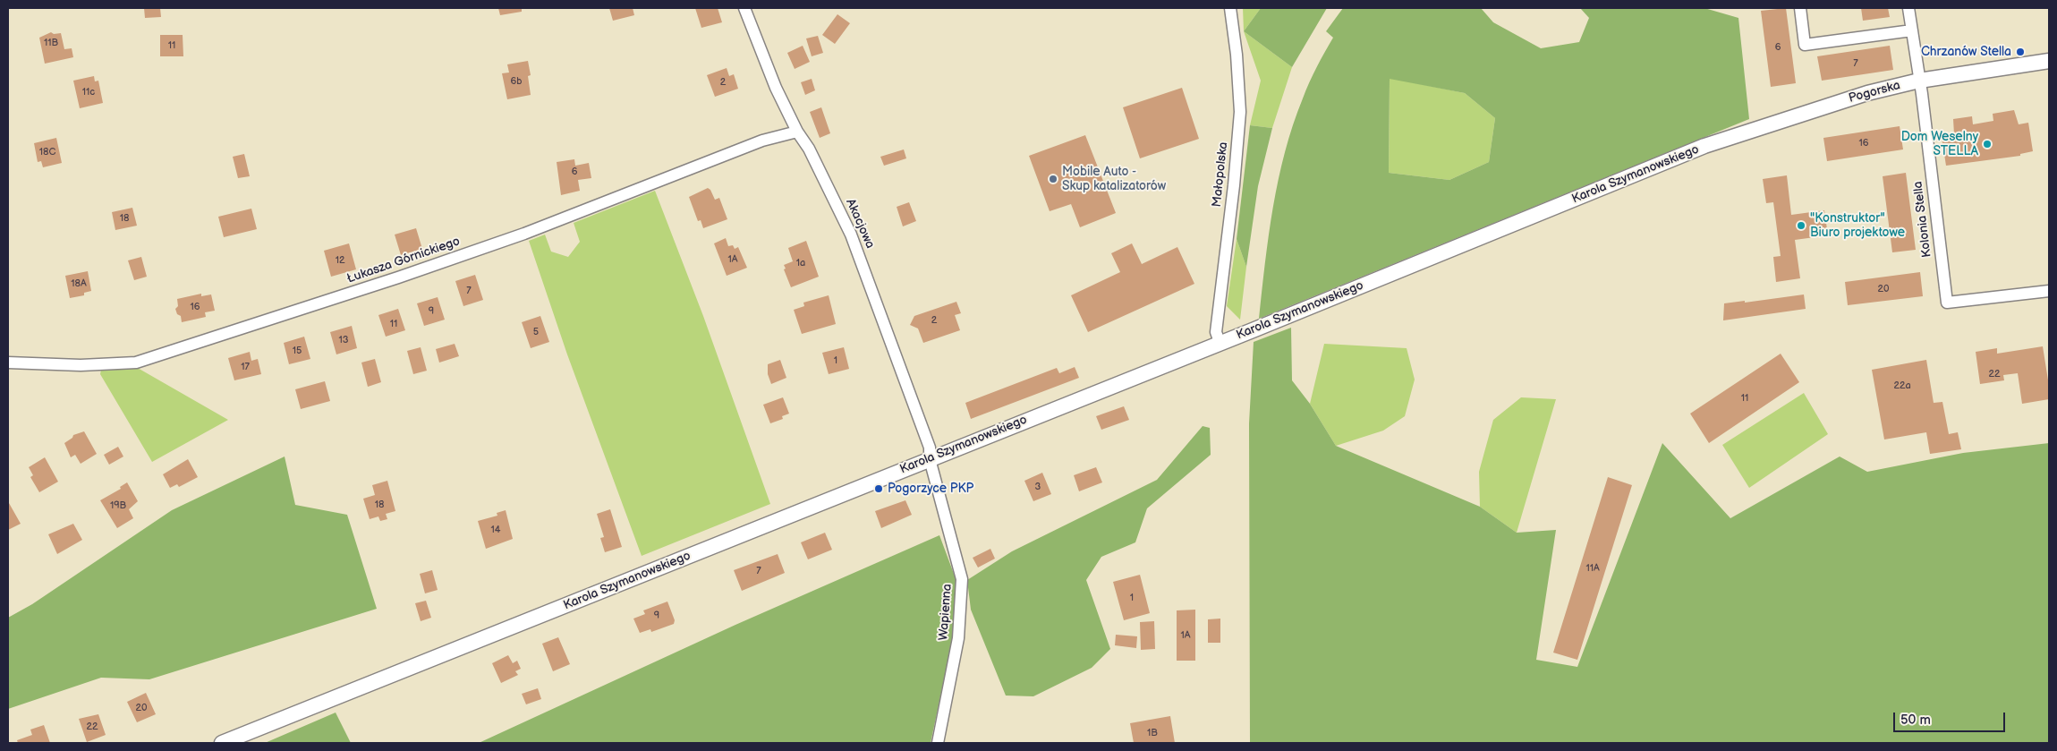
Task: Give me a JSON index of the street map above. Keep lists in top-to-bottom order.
{
  "streets": {
    "street": [
      "Pogorska",
      "Małopolska",
      "Karola Szymanowskiego",
      "Kolonia Stella",
      "Akacjowa",
      "Łukasza Górnickiego",
      "Wapienna"
    ]
  },
  "crossings": [
    ["Pogorska", "Karola Szymanowskiego"],
    ["Pogorska", "Kolonia Stella"],
    ["Małopolska", "Karola Szymanowskiego"],
    ["Karola Szymanowskiego", "Akacjowa"],
    ["Karola Szymanowskiego", "Wapienna"],
    ["Akacjowa", "Łukasza Górnickiego"],
    ["Akacjowa", "Wapienna"]
  ],
  "places": [
    "Chrzanów Stella",
    "Dom Weselny STELLA",
    "Mobile Auto - Skup katalizatorów",
    "\"Konstruktor\" Biuro projektowe",
    "Pogorzyce PKP"
  ],
  "house_numbers": [
    "11B",
    "11",
    "6",
    "7",
    "6b",
    "2",
    "11c",
    "16",
    "18C",
    "6",
    "18",
    "1A",
    "12",
    "1a",
    "18A",
    "20",
    "7",
    "16",
    "9",
    "2",
    "11",
    "5",
    "13",
    "15",
    "1",
    "17",
    "22",
    "22a",
    "11",
    "3",
    "18",
    "19B",
    "14",
    "11A",
    "7",
    "1",
    "9",
    "1A",
    "20",
    "22",
    "1B"
  ],
  "scale_bar": "50 m"
}
